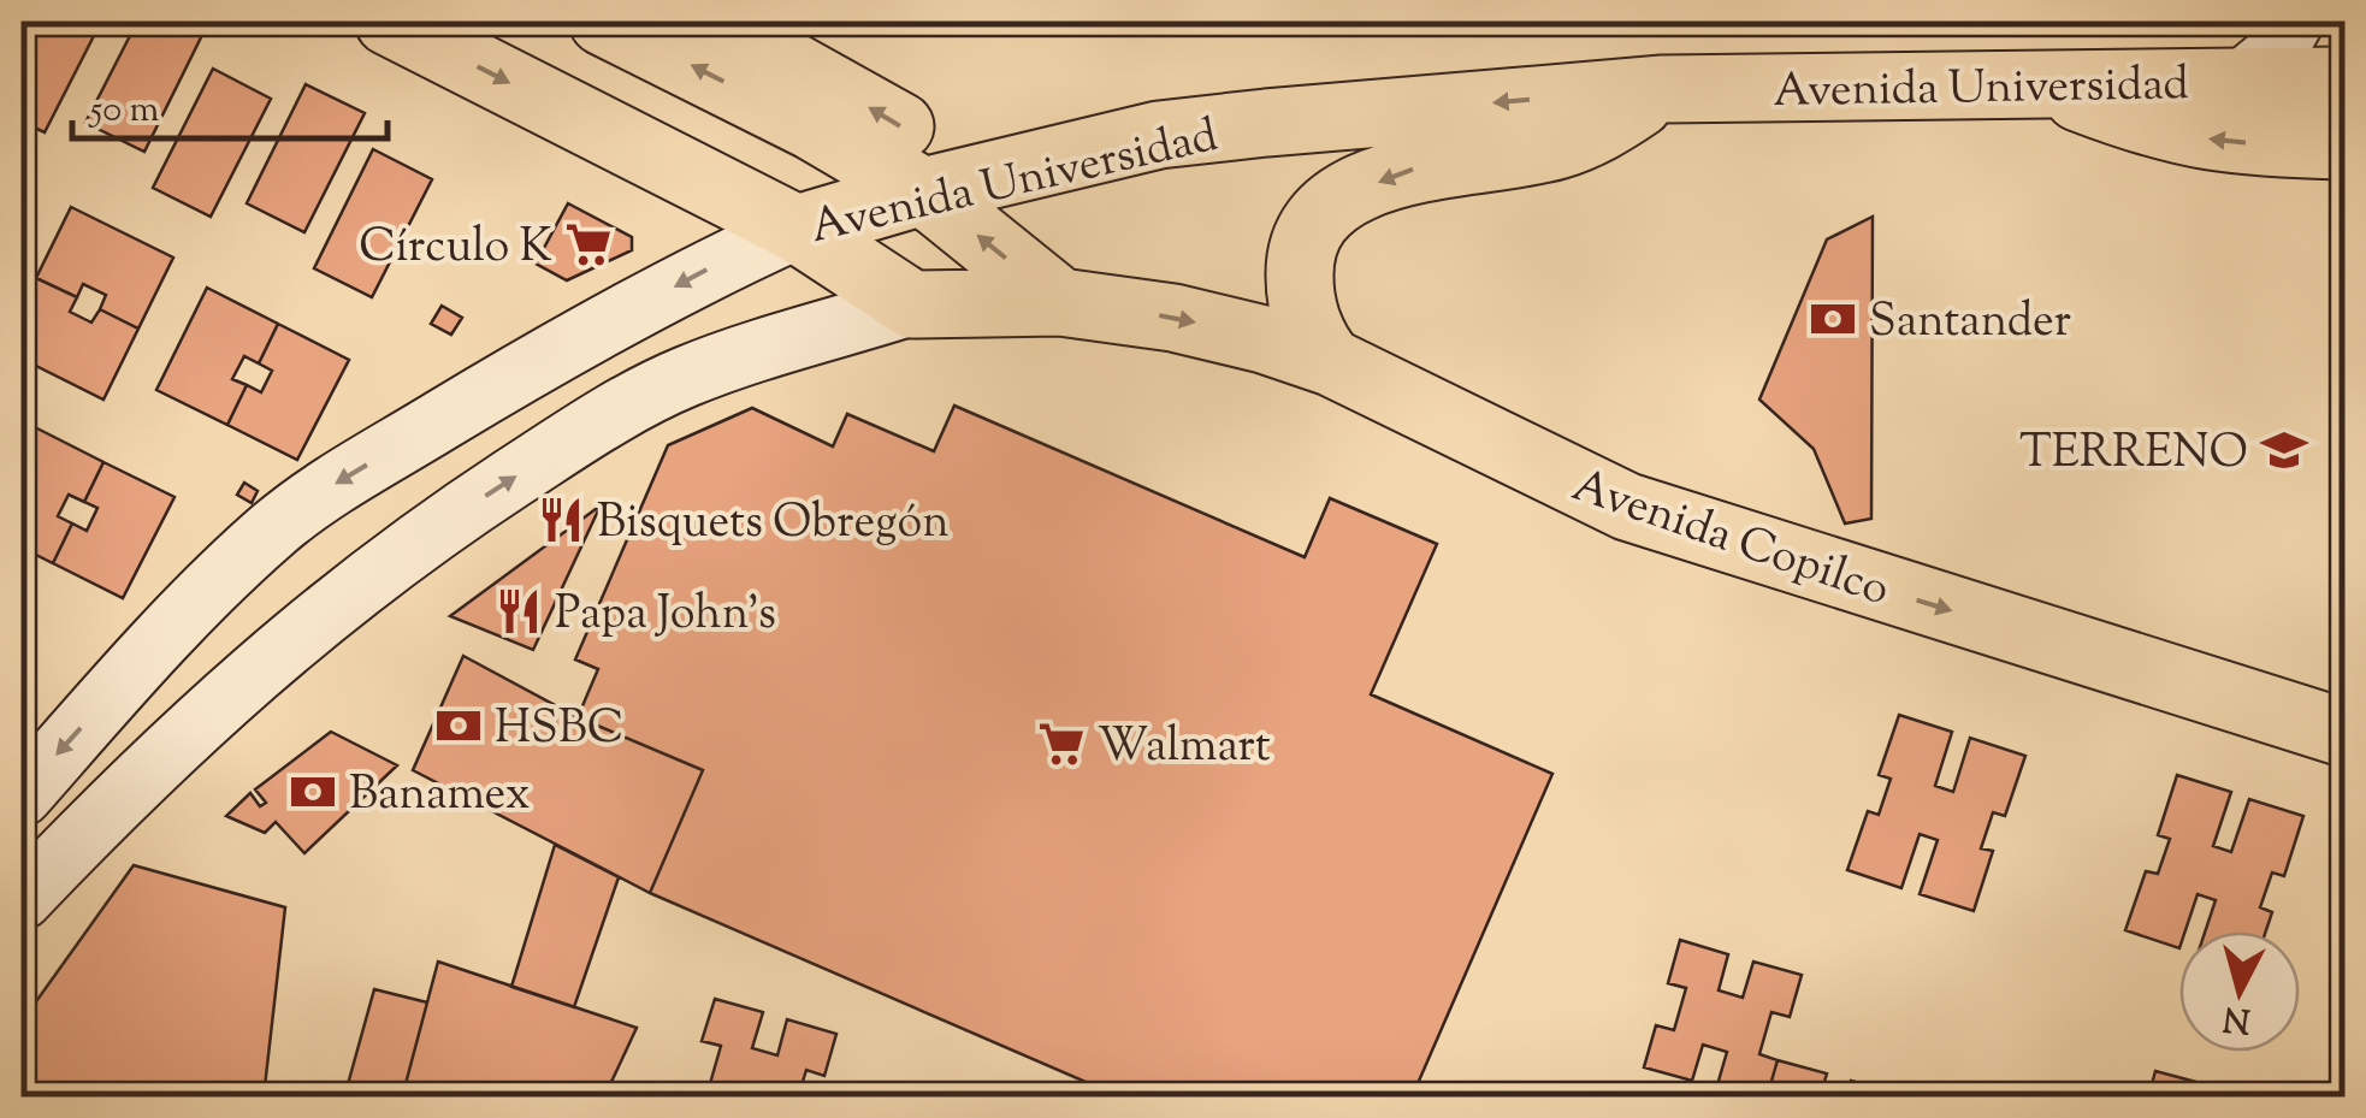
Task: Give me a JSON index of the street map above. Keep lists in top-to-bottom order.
{
  "streets": {
    "main road": ["Avenida Universidad", "Avenida Copilco"]
  },
  "one_way": ["Avenida Copilco"],
  "places": {
    "supermarket": ["Círculo K", "Walmart"],
    "bank": ["Santander", "HSBC", "Banamex"],
    "school or university": ["TERRENO"],
    "restaurant": ["Bisquets Obregón", "Papa John's"]
  },
  "scale_bar": "50 m",
  "north": "bottom"
}
